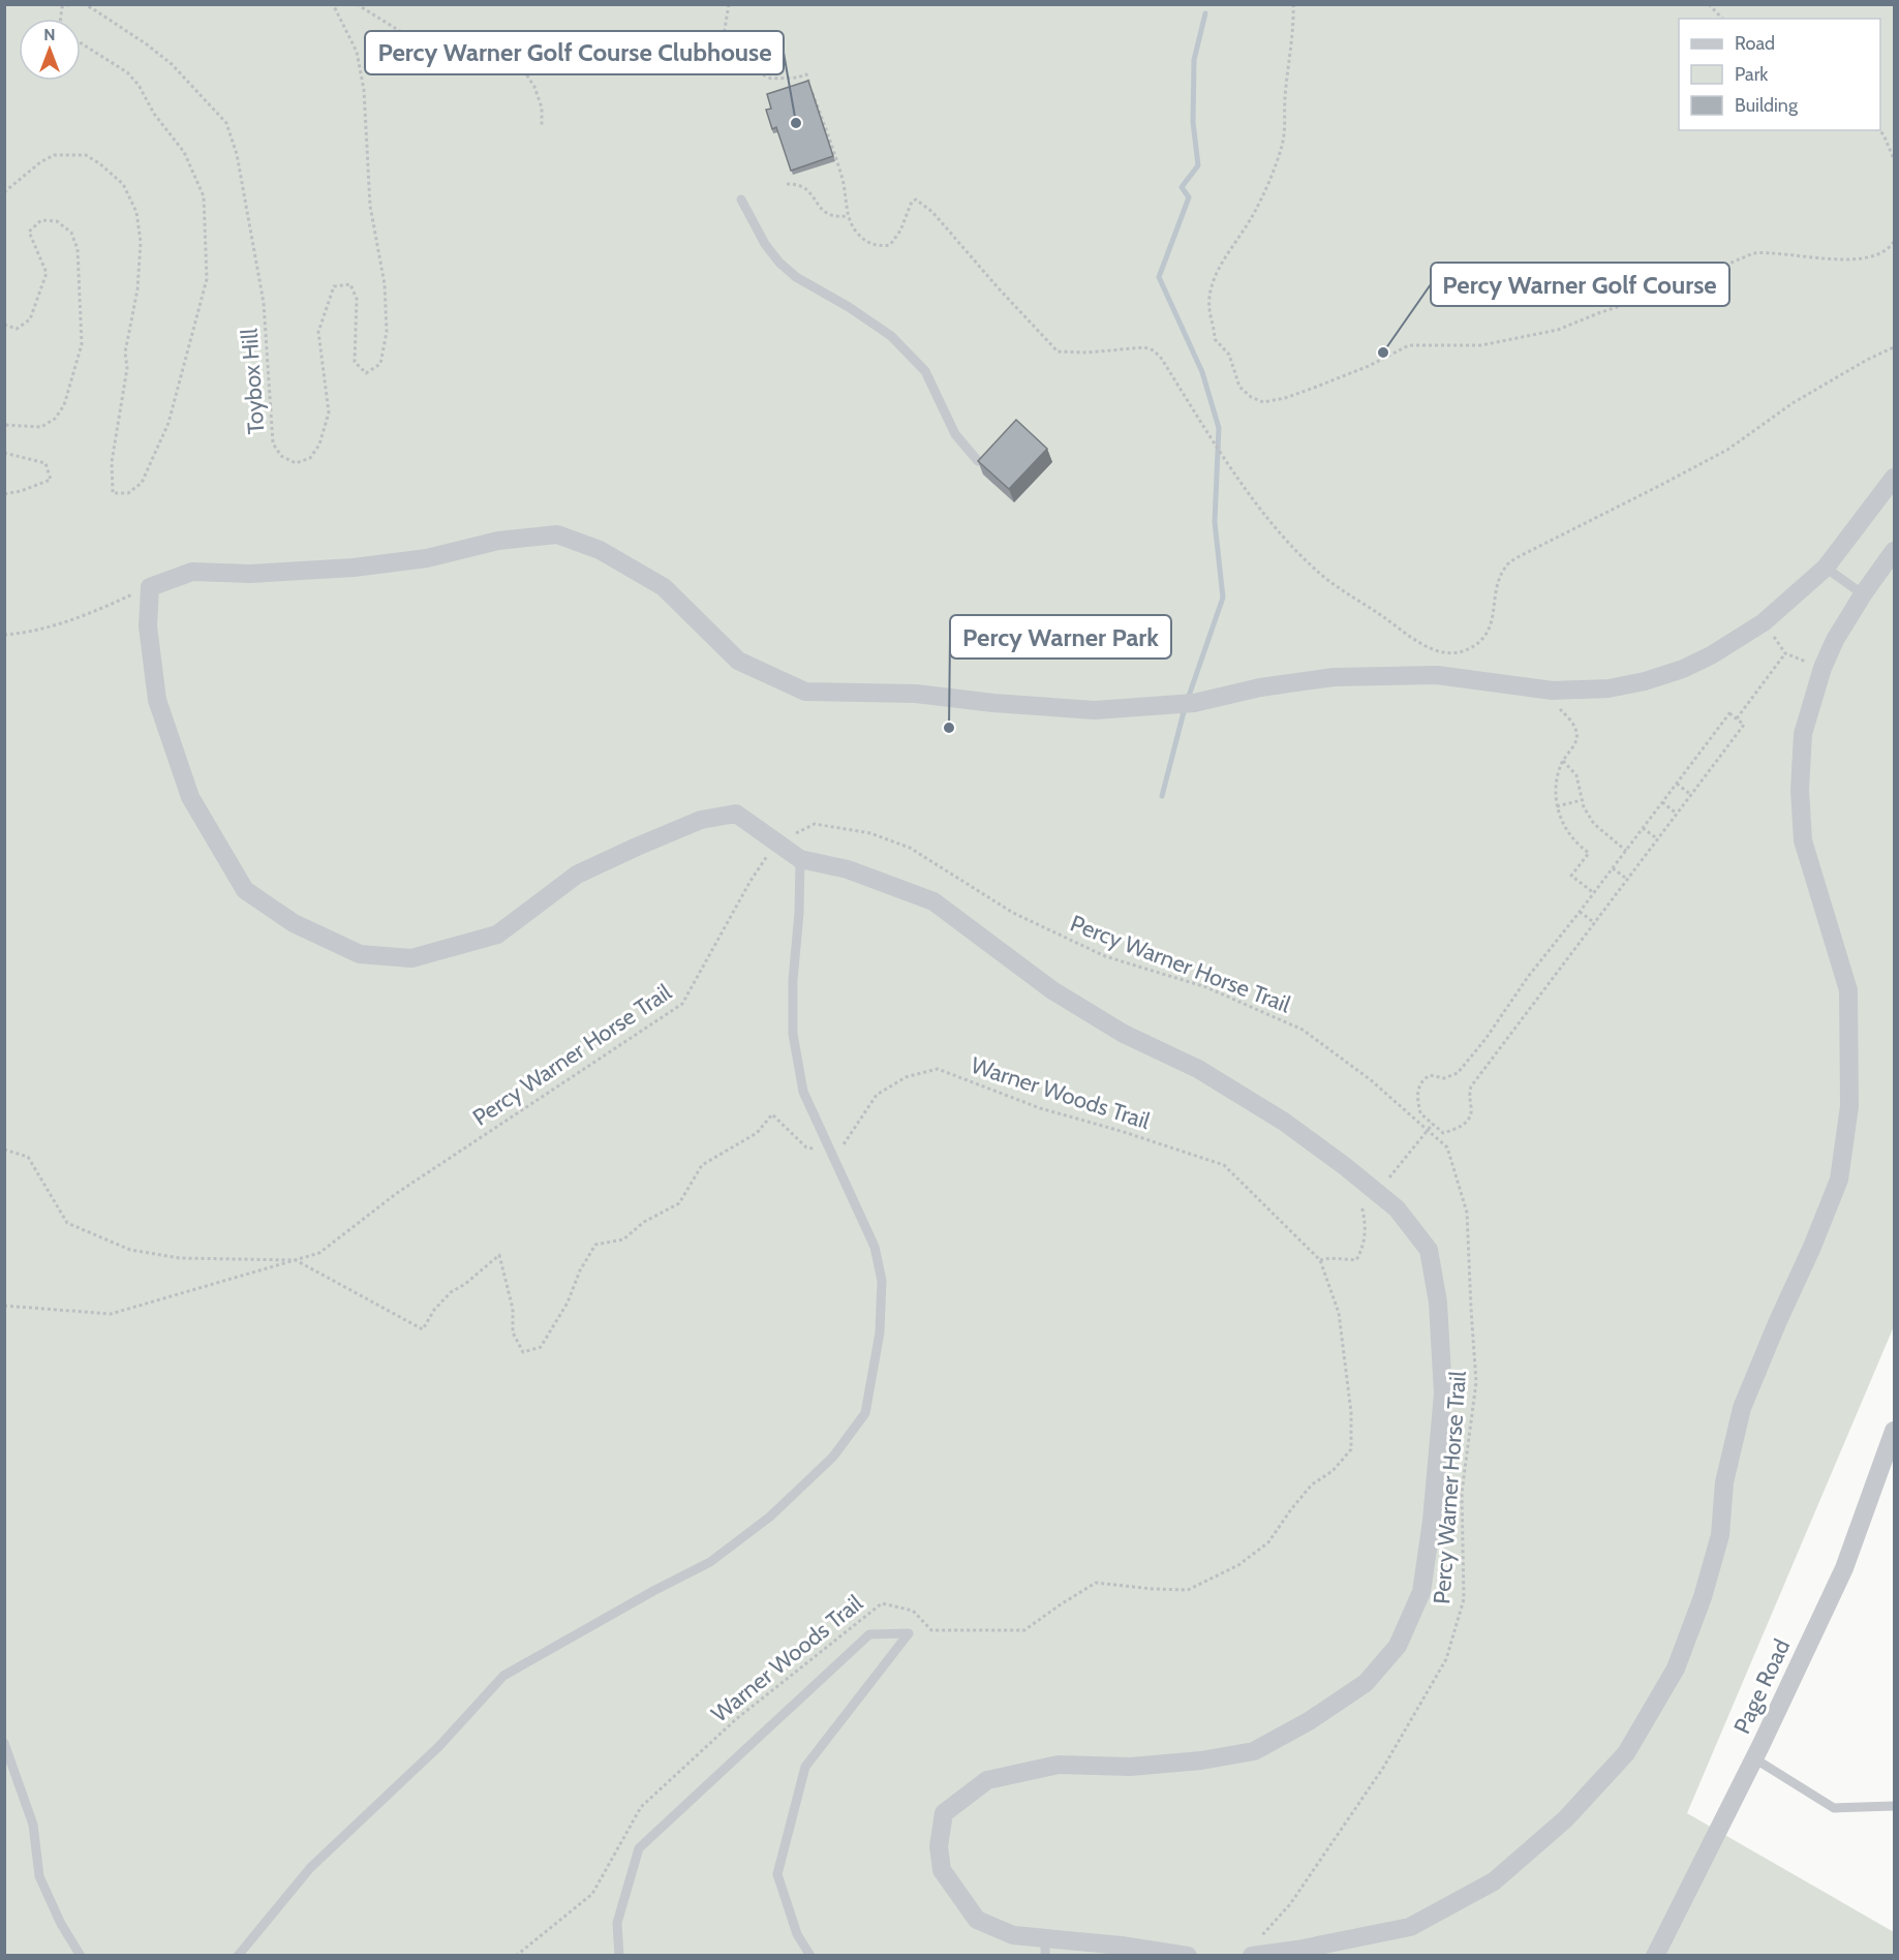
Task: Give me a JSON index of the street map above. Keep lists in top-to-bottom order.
{
  "streets": {
    "street": ["Page Road"],
    "path": ["Toybox Hill", "Percy Warner Horse Trail", "Warner Woods Trail"]
  },
  "places": ["Percy Warner Golf Course Clubhouse", "Percy Warner Golf Course", "Percy Warner Park"],
  "legend": ["Road", "Park", "Building"],
  "north": "top"
}
